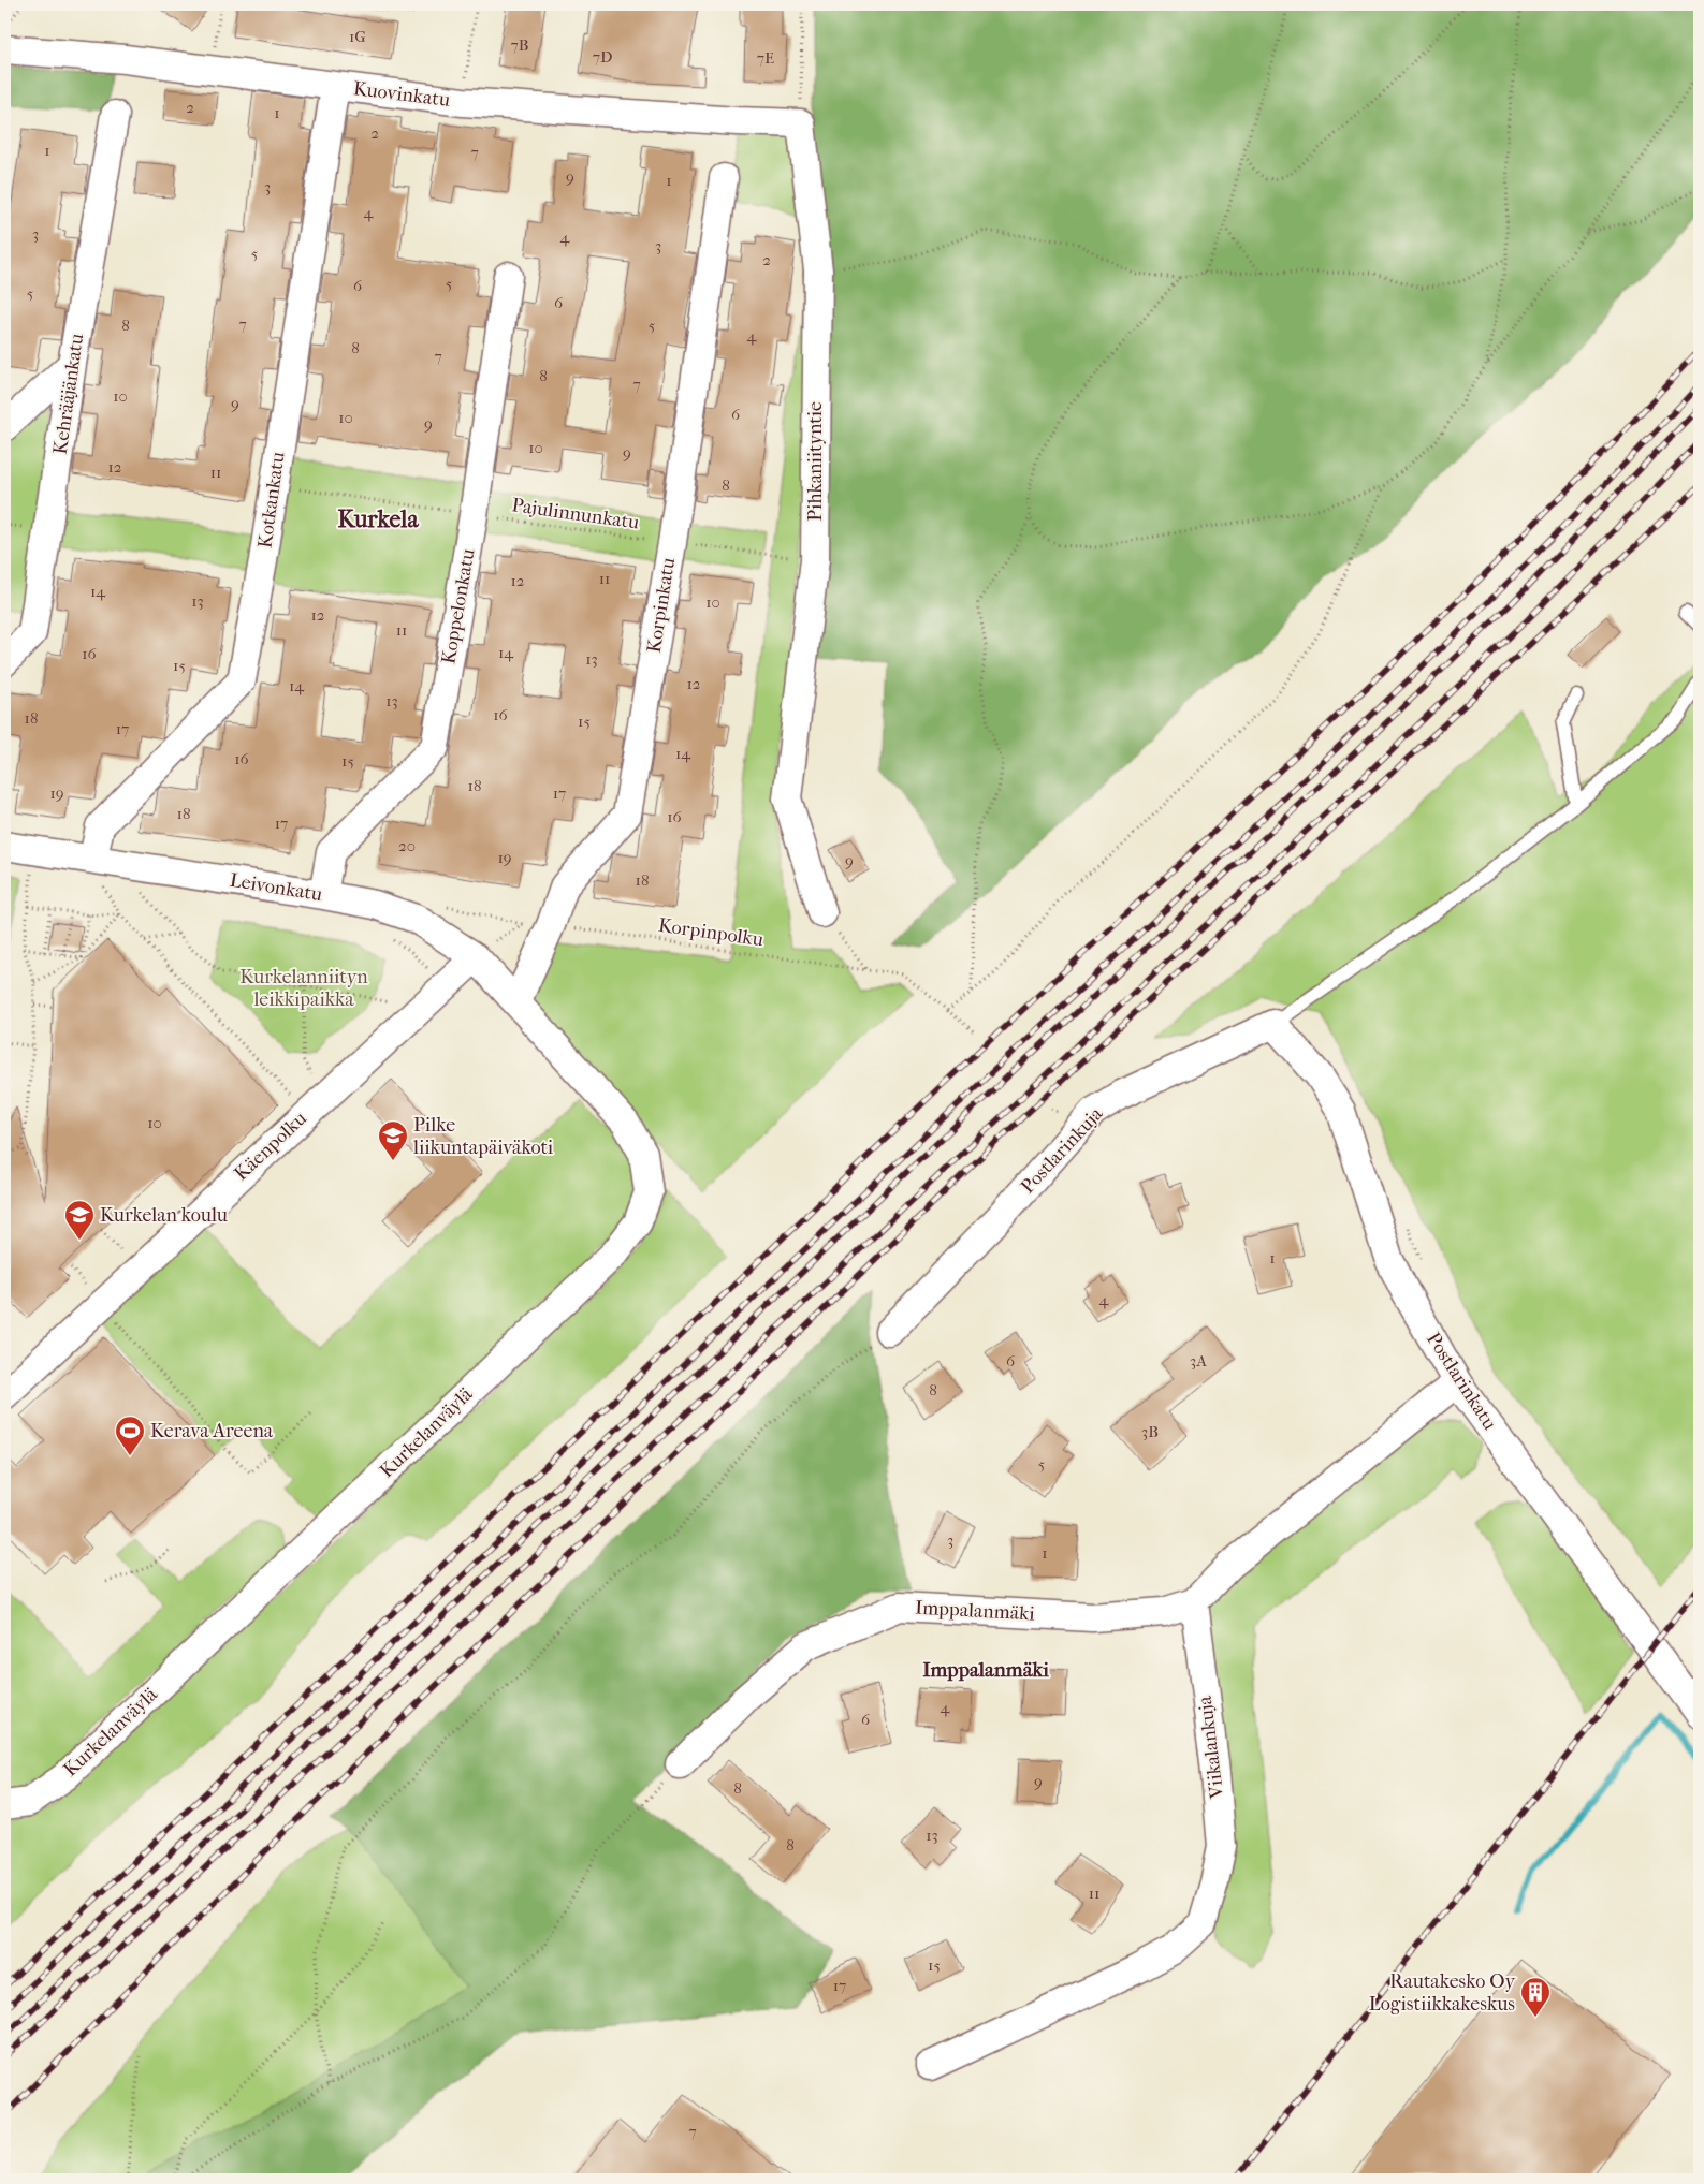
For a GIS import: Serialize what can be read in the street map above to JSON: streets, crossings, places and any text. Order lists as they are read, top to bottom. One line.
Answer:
{"streets":{"street":["Kuovinkatu","Kehrääjänkatu","Pihkaniityntie","Kotkankatu","Korpinkatu","Koppelonkatu","Leivonkatu","Käenpolku","Postlarinkuja","Postlarinkatu","Kurkelanväylä","Imppalanmäki","Viikalankuja"],"path":["Pajulinnunkatu","Korpinpolku"]},"crossings":[["Kuovinkatu","Pihkaniityntie"],["Kuovinkatu","Kotkankatu"],["Pihkaniityntie","Pajulinnunkatu"],["Kotkankatu","Pajulinnunkatu"],["Kotkankatu","Leivonkatu"],["Pajulinnunkatu","Korpinkatu"],["Pajulinnunkatu","Koppelonkatu"],["Korpinkatu","Leivonkatu"],["Korpinkatu","Korpinpolku"],["Korpinkatu","Kurkelanväylä"],["Koppelonkatu","Leivonkatu"],["Leivonkatu","Käenpolku"],["Leivonkatu","Kurkelanväylä"],["Postlarinkuja","Postlarinkatu"],["Imppalanmäki","Viikalankuja"]],"districts":["Kurkela","Imppalanmäki"],"parks":["Kurkelanniityn leikkipaikka"],"places":{"school or university":["Pilke liikuntapäiväkoti","Kurkelan koulu"],"sports":["Kerava Areena"],"building":["Rautakesko Oy Logistiikkakeskus"]},"house_numbers":["1G","7B","7D","7E","2","1","2","1","7","9","1","3","4","3","4","3","5","2","5","6","5","6","7","8","5","4","8","7","8","7","10","9","6","10","9","10","9","12","11","8","11","12","14","13","10","12","11","14","16","13","15","12","14","13","16","18","15","17","14","16","15","18","19","17","18","16","17","20","19","9","18","10","1","4","6","3A","8","3B","5","3","1","4","6","9","8","13","8","11","15","17","7"]}
